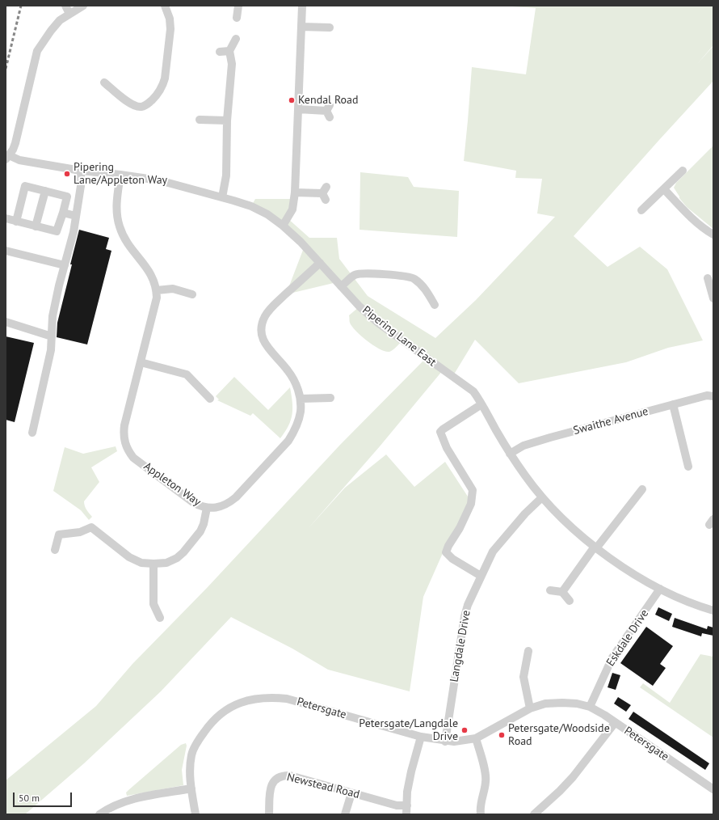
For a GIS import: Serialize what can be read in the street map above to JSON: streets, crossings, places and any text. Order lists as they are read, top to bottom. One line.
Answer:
{"streets":{"street":["Pipering Lane East","Swaithe Avenue","Appleton Way","Eskdale Drive","Langdale Drive","Petersgate","Newstead Road"]},"crossings":[["Pipering Lane East","Swaithe Avenue"],["Pipering Lane East","Appleton Way"],["Pipering Lane East","Eskdale Drive"],["Pipering Lane East","Langdale Drive"],["Eskdale Drive","Petersgate"],["Langdale Drive","Petersgate"]],"places":["Kendal Road","Pipering Lane/Appleton Way","Petersgate/Langdale Drive","Petersgate/Woodside Road"],"scale_bar":"50 m"}
